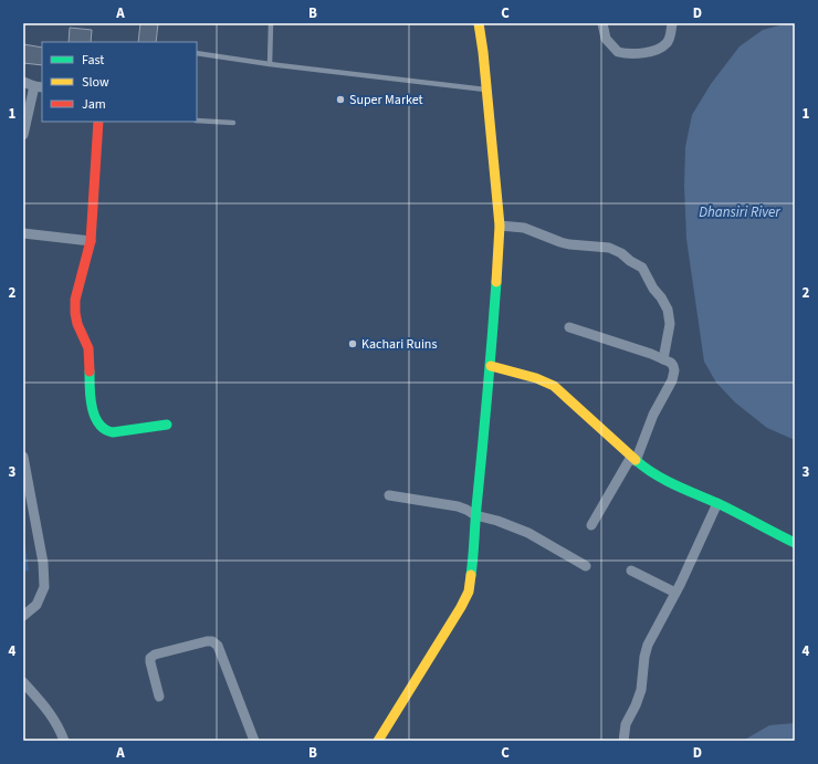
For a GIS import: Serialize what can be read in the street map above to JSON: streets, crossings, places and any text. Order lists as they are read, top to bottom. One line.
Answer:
{"water":["Dhansiri River"],"places":["Super Market","Kachari Ruins"],"legend":["Fast","Slow","Jam"],"grid":{"columns":["A","B","C","D"],"rows":["1","2","3","4"]}}
